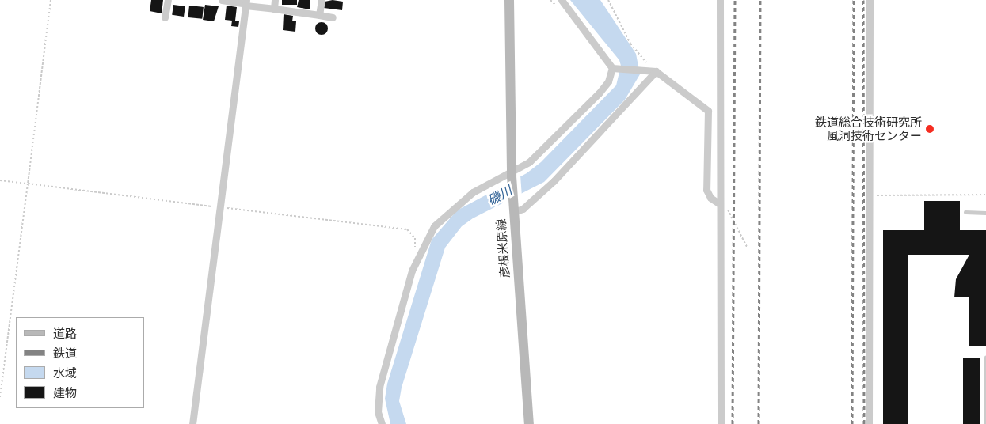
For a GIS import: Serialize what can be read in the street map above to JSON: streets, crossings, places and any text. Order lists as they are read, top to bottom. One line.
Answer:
{"streets":{"main road":["彦根米原線"]},"water":["磯川"],"places":["鉄道総合技術研究所 風洞技術センター"],"legend":["道路","鉄道","水域","建物"]}
